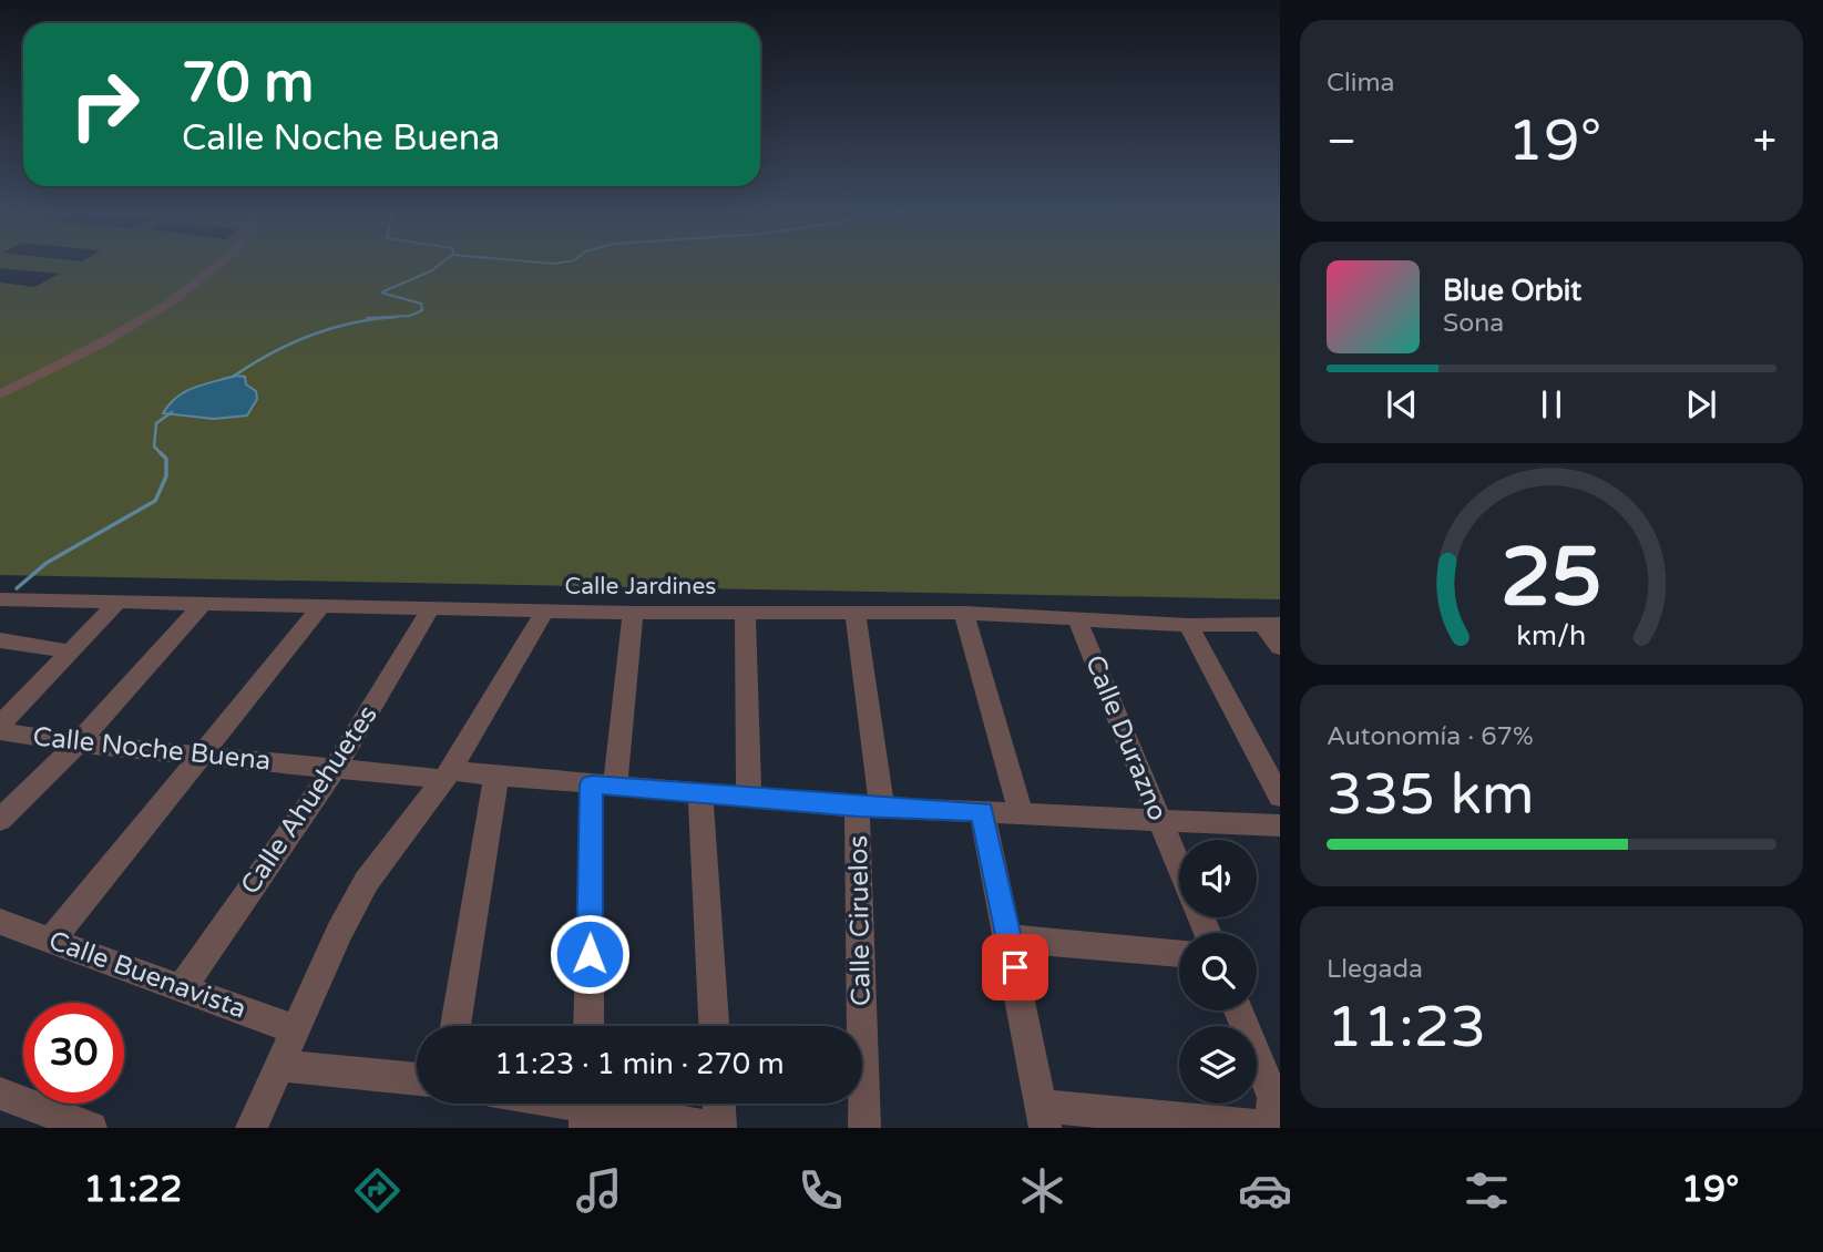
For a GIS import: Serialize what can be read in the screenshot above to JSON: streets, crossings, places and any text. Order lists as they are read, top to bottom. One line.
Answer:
{"streets":{"street":["Calle Jardines","Calle Durazno","Calle Noche Buena","Calle Ahuehuetes","Calle Ciruelos","Calle Buenavista"]},"crossings":[["Calle Jardines","Calle Durazno"],["Calle Jardines","Calle Ahuehuetes"],["Calle Jardines","Calle Ciruelos"],["Calle Durazno","Calle Noche Buena"],["Calle Noche Buena","Calle Ahuehuetes"],["Calle Noche Buena","Calle Ciruelos"],["Calle Ahuehuetes","Calle Buenavista"]],"page":{"tile":["Clima",["Autonomía · 67%","335 km"],["Llegada","11:23"]],"turn":["70 m","Calle Noche Buena"],"heat":["−","19°","+"],"song":["Blue Orbit","Sona"],"limit":"30","trip":"11:23 · 1 min · 270 m","tabs":["11:22","19°"],"gauge":["25","km/h"]}}
